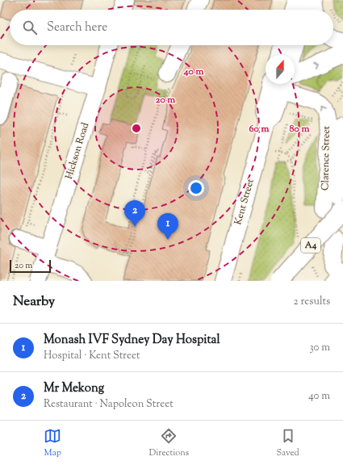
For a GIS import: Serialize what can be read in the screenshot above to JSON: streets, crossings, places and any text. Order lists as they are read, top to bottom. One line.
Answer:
{"streets":{"highway":["A4"],"street":["Hickson Road","Clarence Street","Kent Street"]},"one_way":["Clarence Street"],"scale_bar":"20 m","north":"top","page":{"search":"Search here","pins":["2","1"],"scale":"20 m","heading":["Nearby","2 results"],"list":[{"mark":"1","name":"Monash IVF Sydney Day Hospital","note":"Hospital · Kent Street","value":"30 m"},{"mark":"2","name":"Mr Mekong","note":"Restaurant · Napoleon Street","value":"40 m"}],"nav":["Map","Directions","Saved"]},"rings":["40 m","20 m","60 m","80 m"]}
